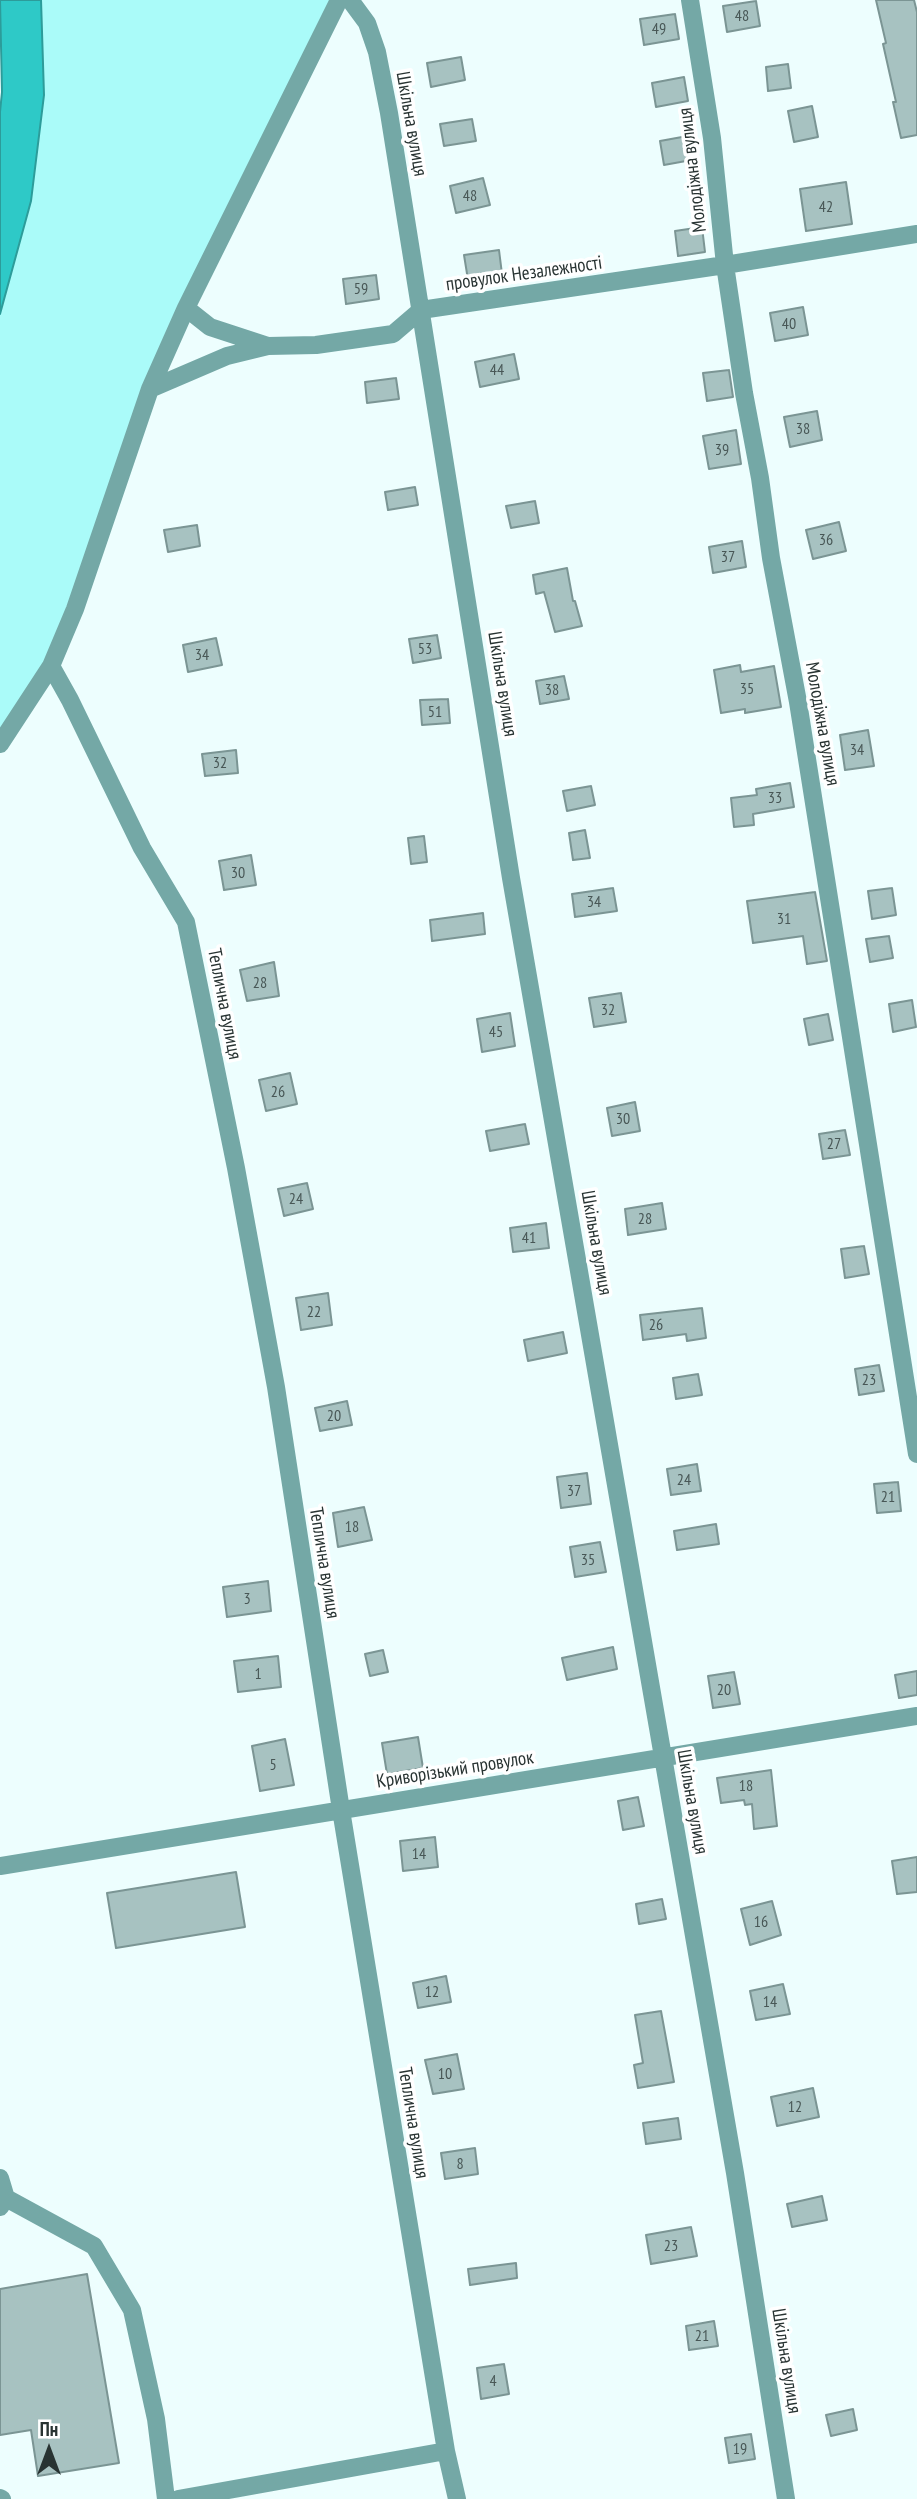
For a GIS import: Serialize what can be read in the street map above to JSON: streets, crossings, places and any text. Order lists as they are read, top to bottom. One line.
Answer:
{"streets":{"street":["Шкільна вулиця","Молодіжна вулиця","провулок Незалежності","Теплична вулиця","Криворізький провулок"]},"crossings":[["Шкільна вулиця","провулок Незалежності"],["Шкільна вулиця","Криворізький провулок"],["Молодіжна вулиця","провулок Незалежності"],["Теплична вулиця","Криворізький провулок"]],"house_numbers":["48","49","48","42","59","40","44","38","39","36","37","53","34","35","38","51","34","32","33","30","34","31","28","32","45","26","30","27","24","28","41","22","26","23","20","24","37","21","18","35","3","1","20","5","18","14","16","12","14","10","12","8","23","21","4","19"],"north":"top"}
